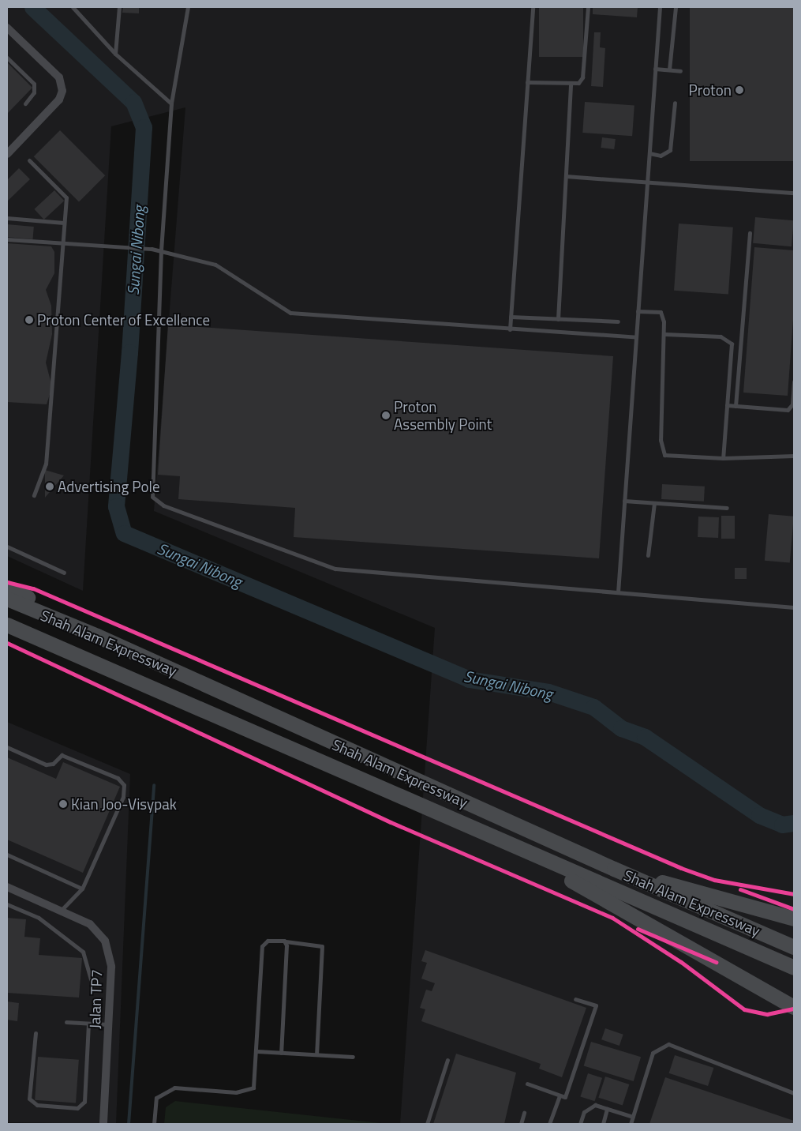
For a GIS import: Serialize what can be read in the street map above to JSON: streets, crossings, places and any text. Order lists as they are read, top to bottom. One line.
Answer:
{"streets":{"highway":["Shah Alam Expressway"],"street":["Jalan TP7"]},"water":["Sungai Nibong"],"places":["Proton","Proton Center of Excellence","Proton Assembly Point","Advertising Pole","Kian Joo-Visypak"]}
